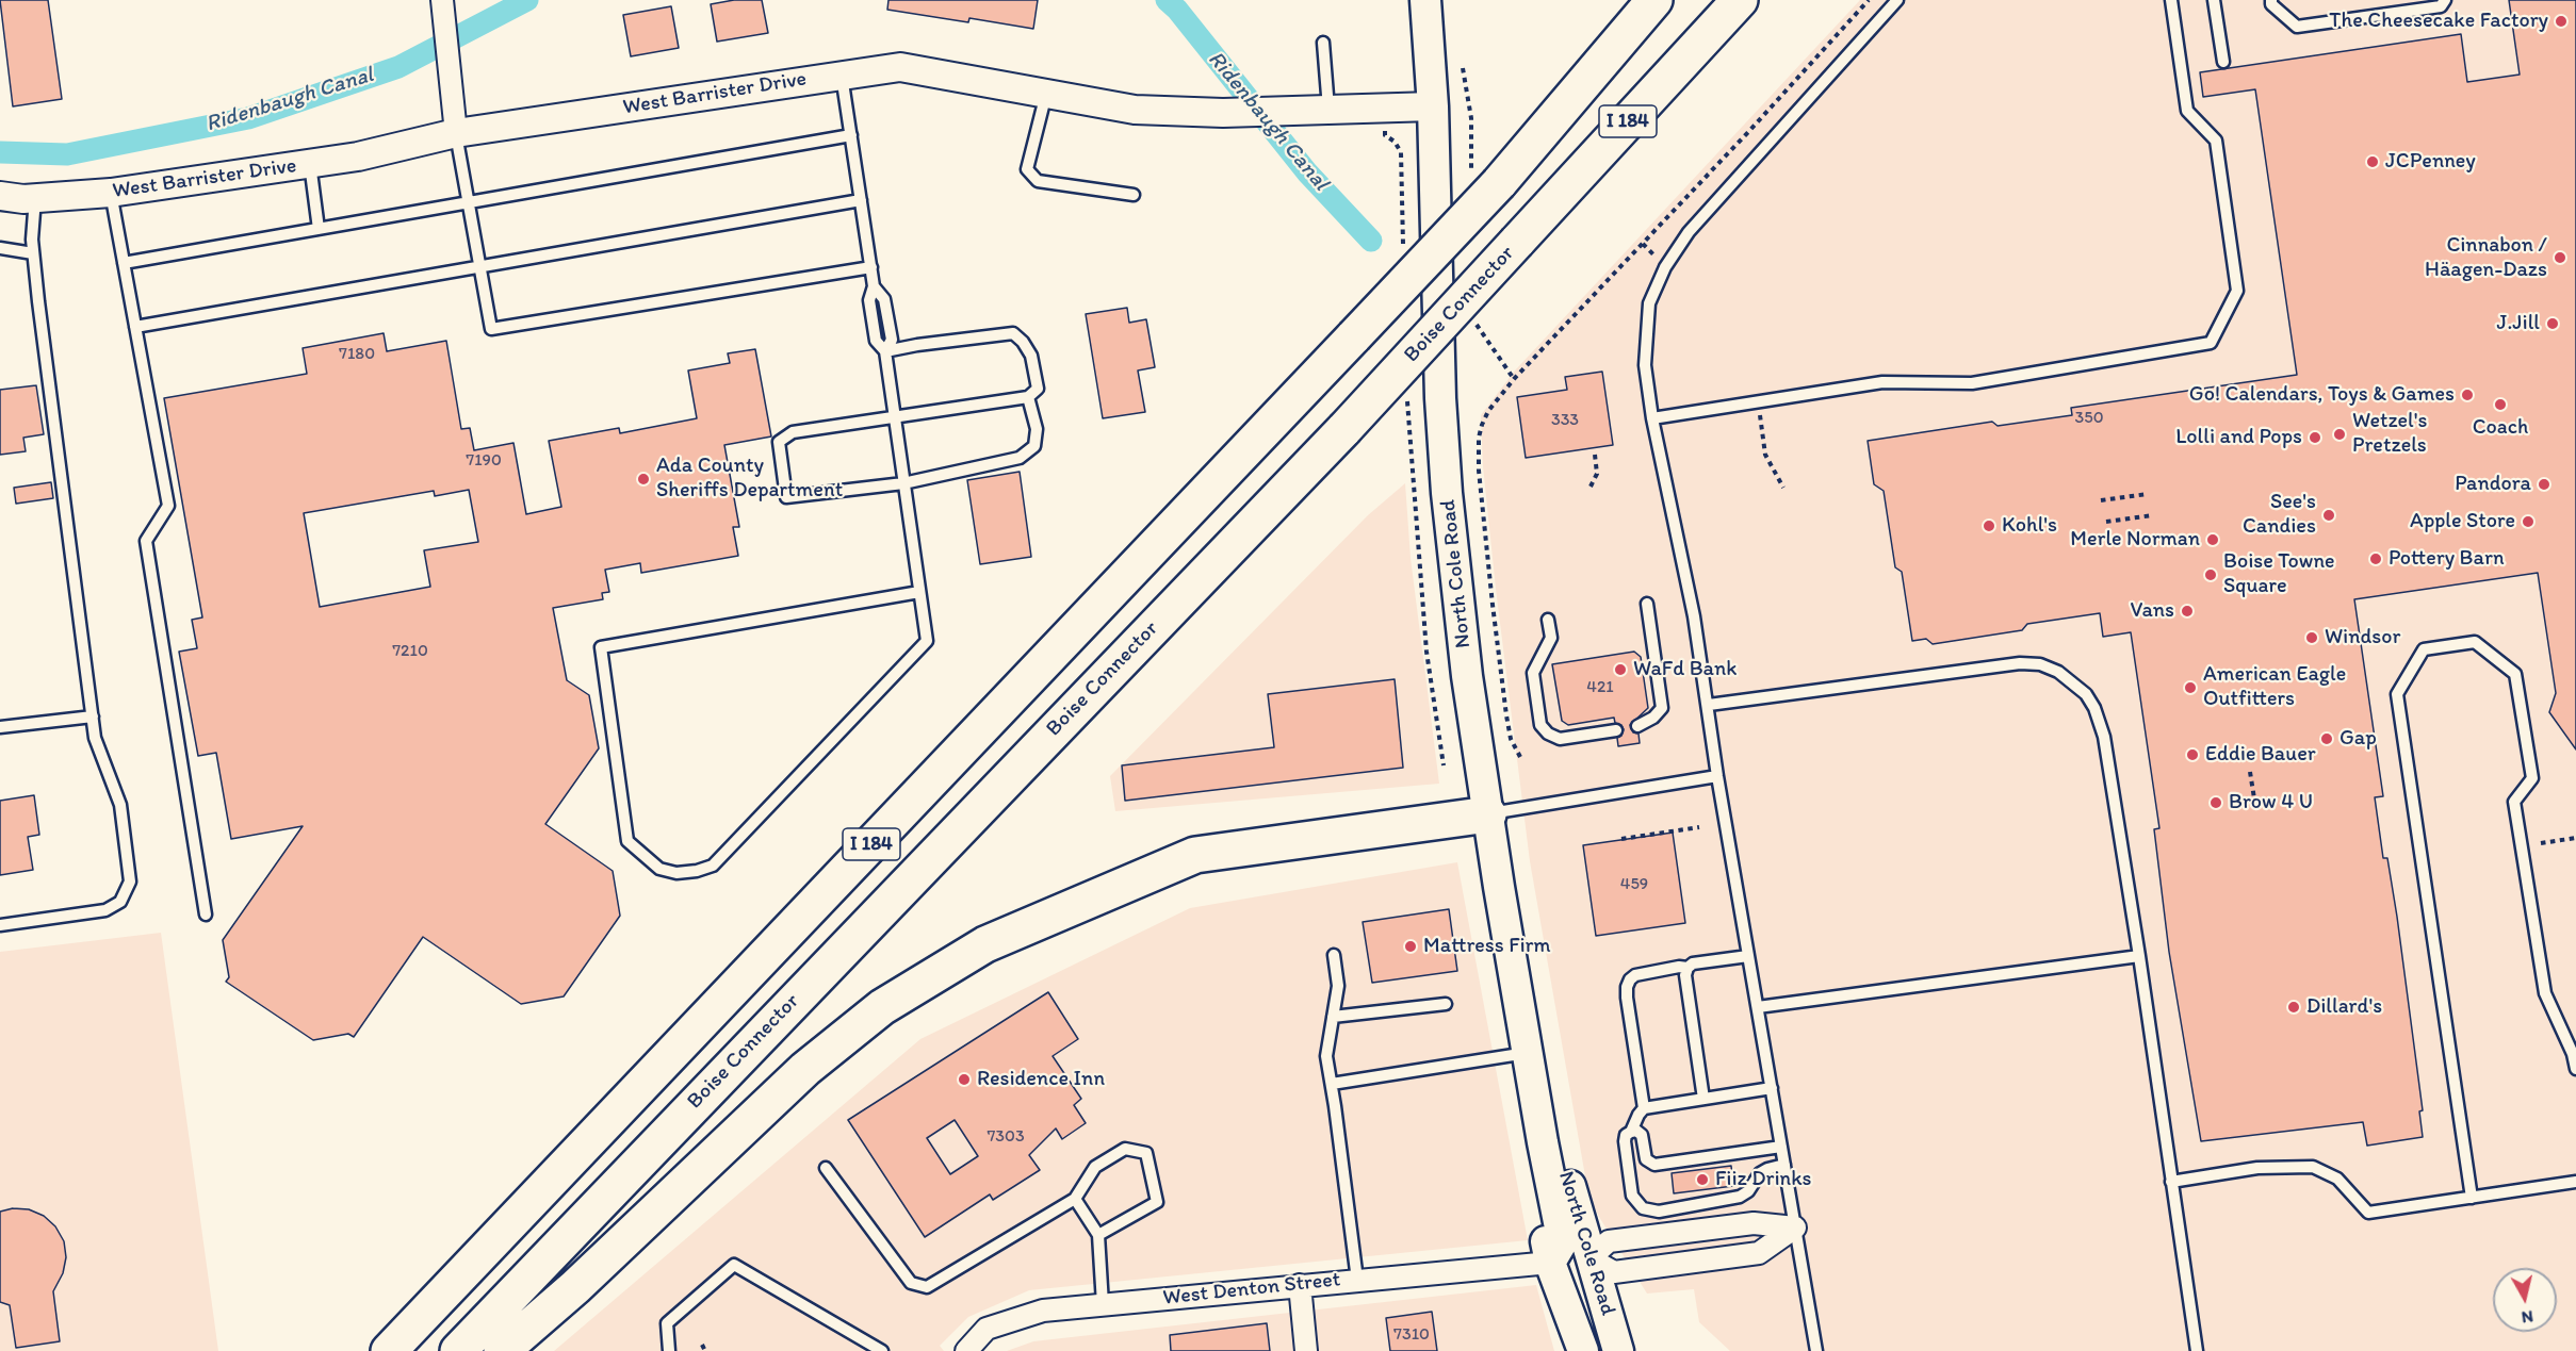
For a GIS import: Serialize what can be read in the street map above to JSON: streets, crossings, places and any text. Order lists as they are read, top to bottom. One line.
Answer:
{"streets":{"highway":["I 184","Boise Connector"],"main road":["North Cole Road"],"street":["West Barrister Drive","West Denton Street"]},"crossings":[["West Barrister Drive","North Cole Road"],["North Cole Road","West Denton Street"]],"water":["Ridenbaugh Canal"],"places":["The Cheesecake Factory","JCPenney","Cinnabon / Häagen-Dazs","J.Jill","Go! Calendars, Toys & Games","Coach","Wetzel's Pretzels","Lolli and Pops","Ada County Sheriffs Department","Pandora","See's Candies","Apple Store","Kohl's","Merle Norman","Pottery Barn","Boise Towne Square","Vans","Windsor","WaFd Bank","American Eagle Outfitters","Gap","Eddie Bauer","Brow 4 U","Mattress Firm","Dillard's","Residence Inn","Fiiz Drinks"],"house_numbers":["7180","350","333","7190","7210","421","459","7303","7310"],"north":"bottom"}
